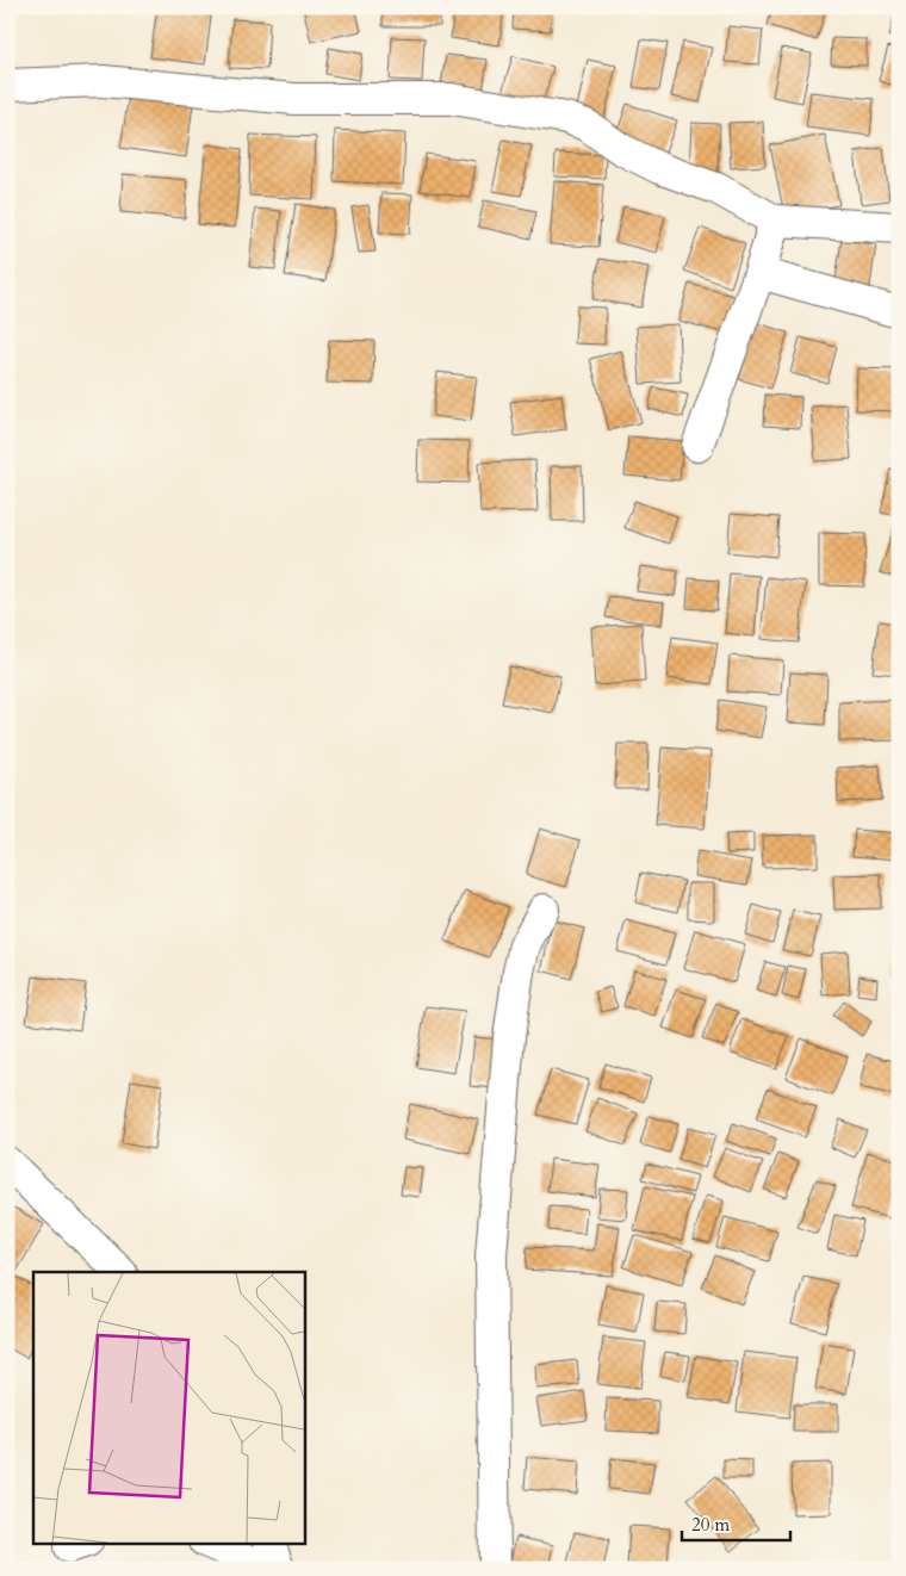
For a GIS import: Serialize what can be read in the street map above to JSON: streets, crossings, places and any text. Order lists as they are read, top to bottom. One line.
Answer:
{"scale_bar":"20 m"}
